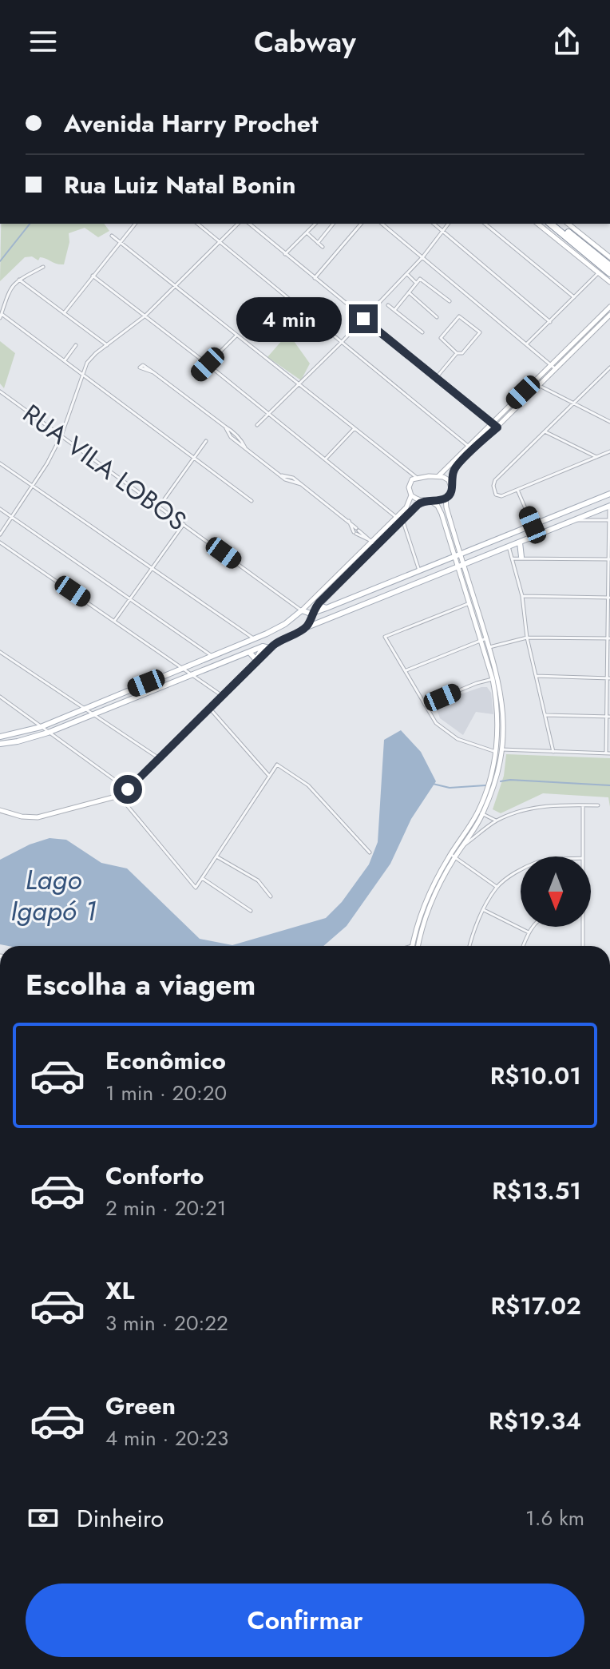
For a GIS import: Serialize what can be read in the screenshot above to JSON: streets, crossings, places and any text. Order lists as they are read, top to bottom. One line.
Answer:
{"streets":{"street":["RUA VILA LOBOS"]},"water":["Lago Igapó 1"],"north":"bottom","page":{"header":"Cabway","banner":["Avenida Harry Prochet","Rua Luiz Natal Bonin"],"bubble":"4 min","heading":"Escolha a viagem","list":[{"name":"Econômico","note":"1 min · 20:20","value":"R$10.01"},{"name":"Conforto","note":"2 min · 20:21","value":"R$13.51"},{"name":"XL","note":"3 min · 20:22","value":"R$17.02"},{"name":"Green","note":"4 min · 20:23","value":"R$19.34"}],"pay":["Dinheiro","1.6 km"],"buttons":"Confirmar"}}
